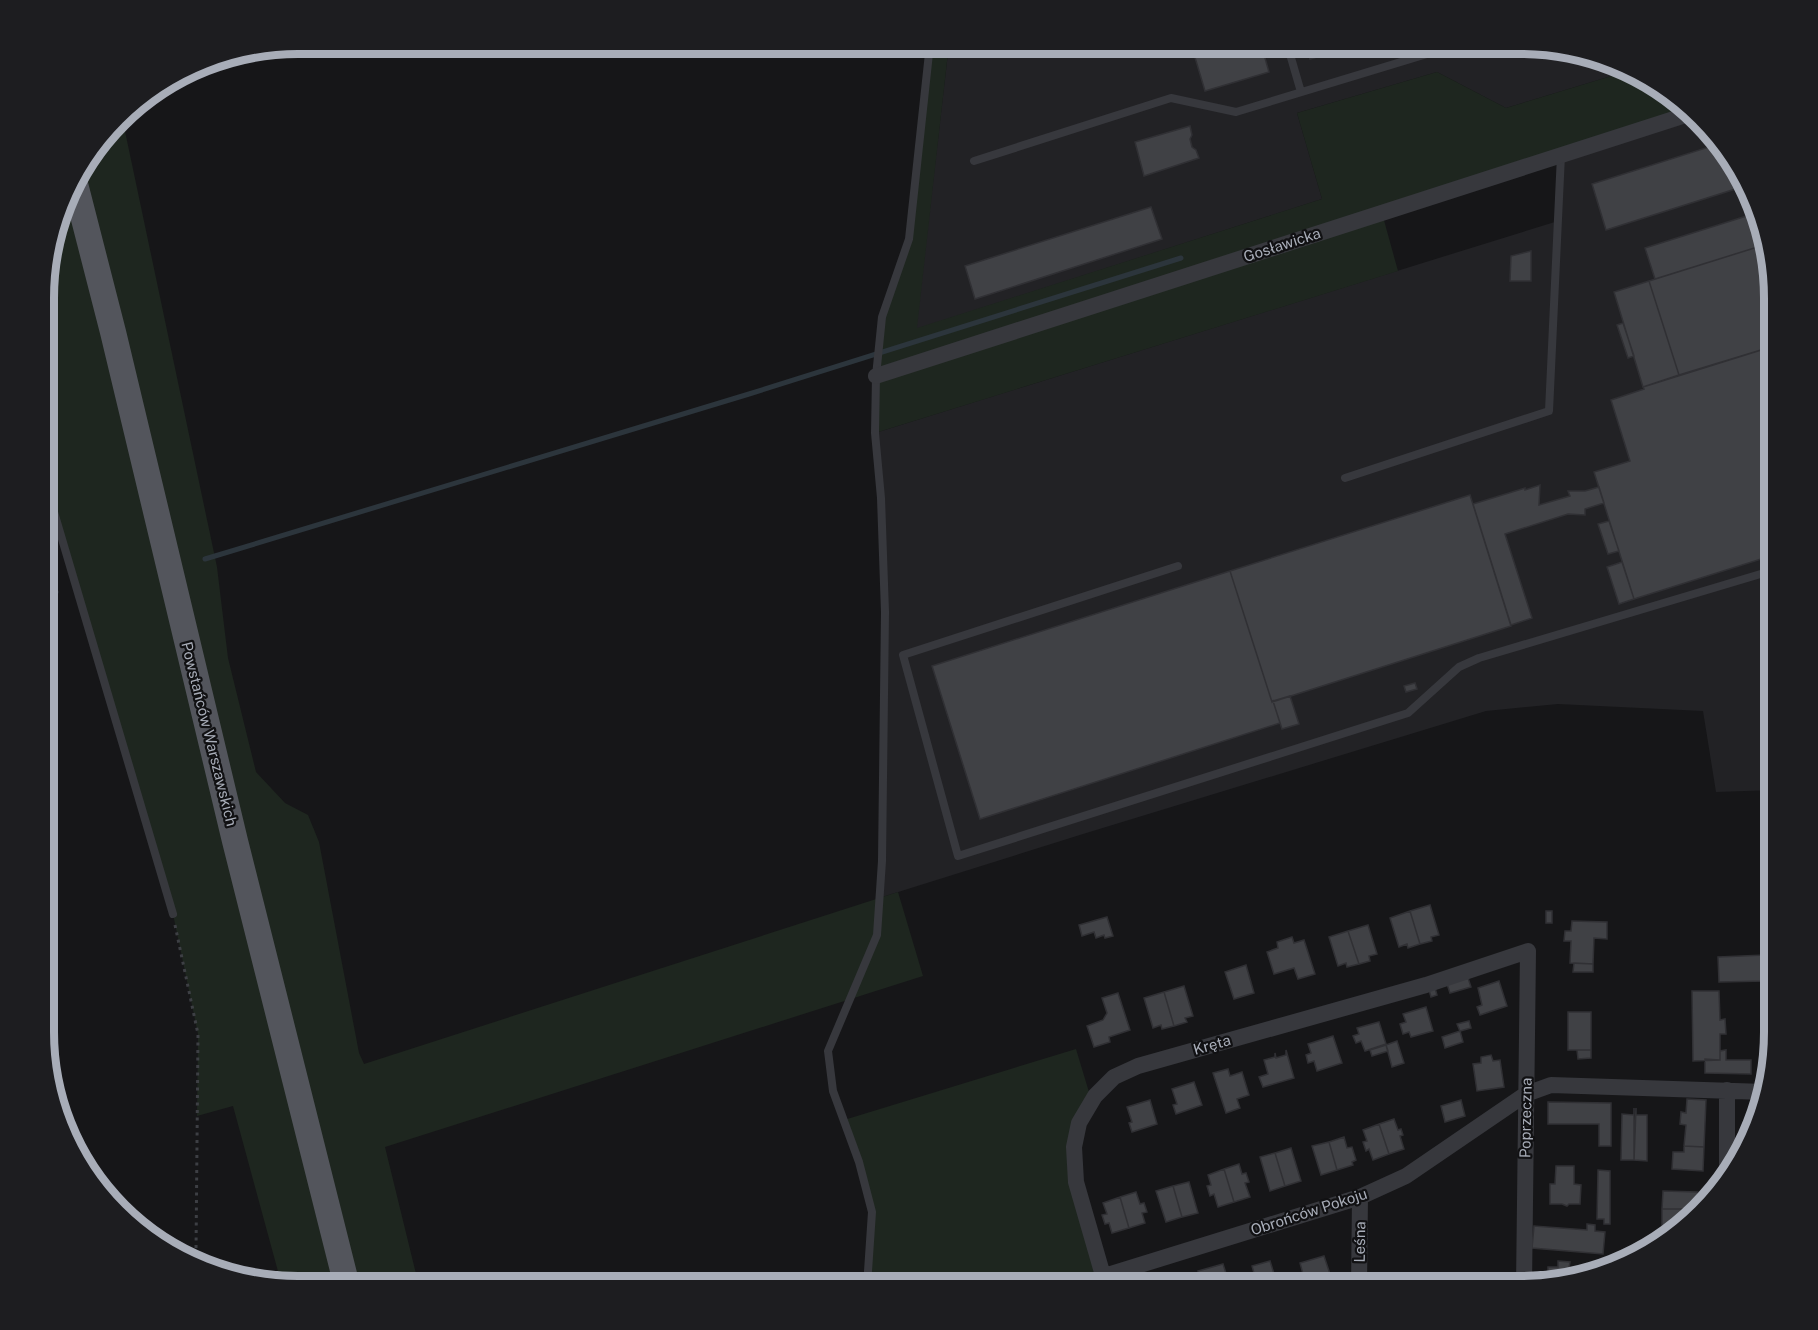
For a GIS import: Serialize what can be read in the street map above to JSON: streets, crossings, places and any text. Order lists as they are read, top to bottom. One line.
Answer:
{"streets":{"main road":["Powstańców Warszawskich"],"street":["Gosławicka","Kręta","Poprzeczna","Obrońców Pokoju","Leśna"]},"crossings":[["Kręta","Poprzeczna"],["Poprzeczna","Obrońców Pokoju"],["Obrońców Pokoju","Leśna"]]}
